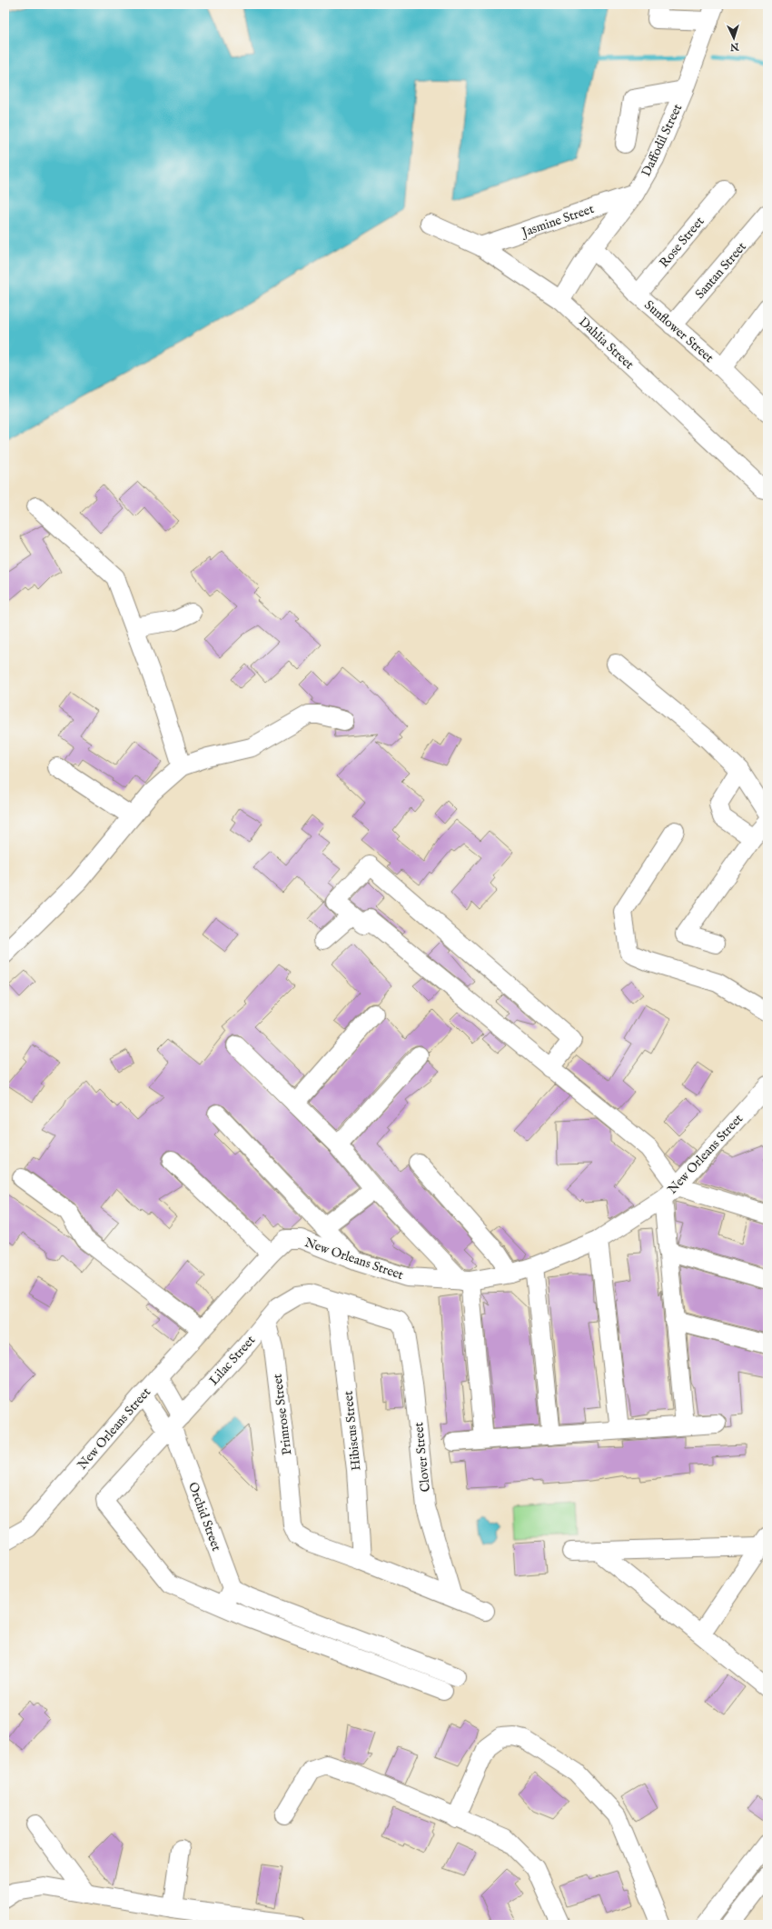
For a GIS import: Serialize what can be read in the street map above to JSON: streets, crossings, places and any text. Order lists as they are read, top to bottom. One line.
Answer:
{"streets":{"street":["Daffodil Street","Jasmine Street","Rose Street","Santan Street","Sunflower Street","Dahlia Street","New Orleans Street","Lilac Street","Primrose Street","Hibiscus Street","Clover Street","Orchid Street"]},"crossings":[["Daffodil Street","Jasmine Street"],["Daffodil Street","Sunflower Street"],["Daffodil Street","Dahlia Street"],["Jasmine Street","Dahlia Street"],["Rose Street","Sunflower Street"],["Santan Street","Sunflower Street"],["Lilac Street","Primrose Street"],["Lilac Street","Hibiscus Street"],["Lilac Street","Clover Street"],["Lilac Street","Orchid Street"],["Primrose Street","Hibiscus Street"],["Primrose Street","Clover Street"]],"north":"bottom"}
